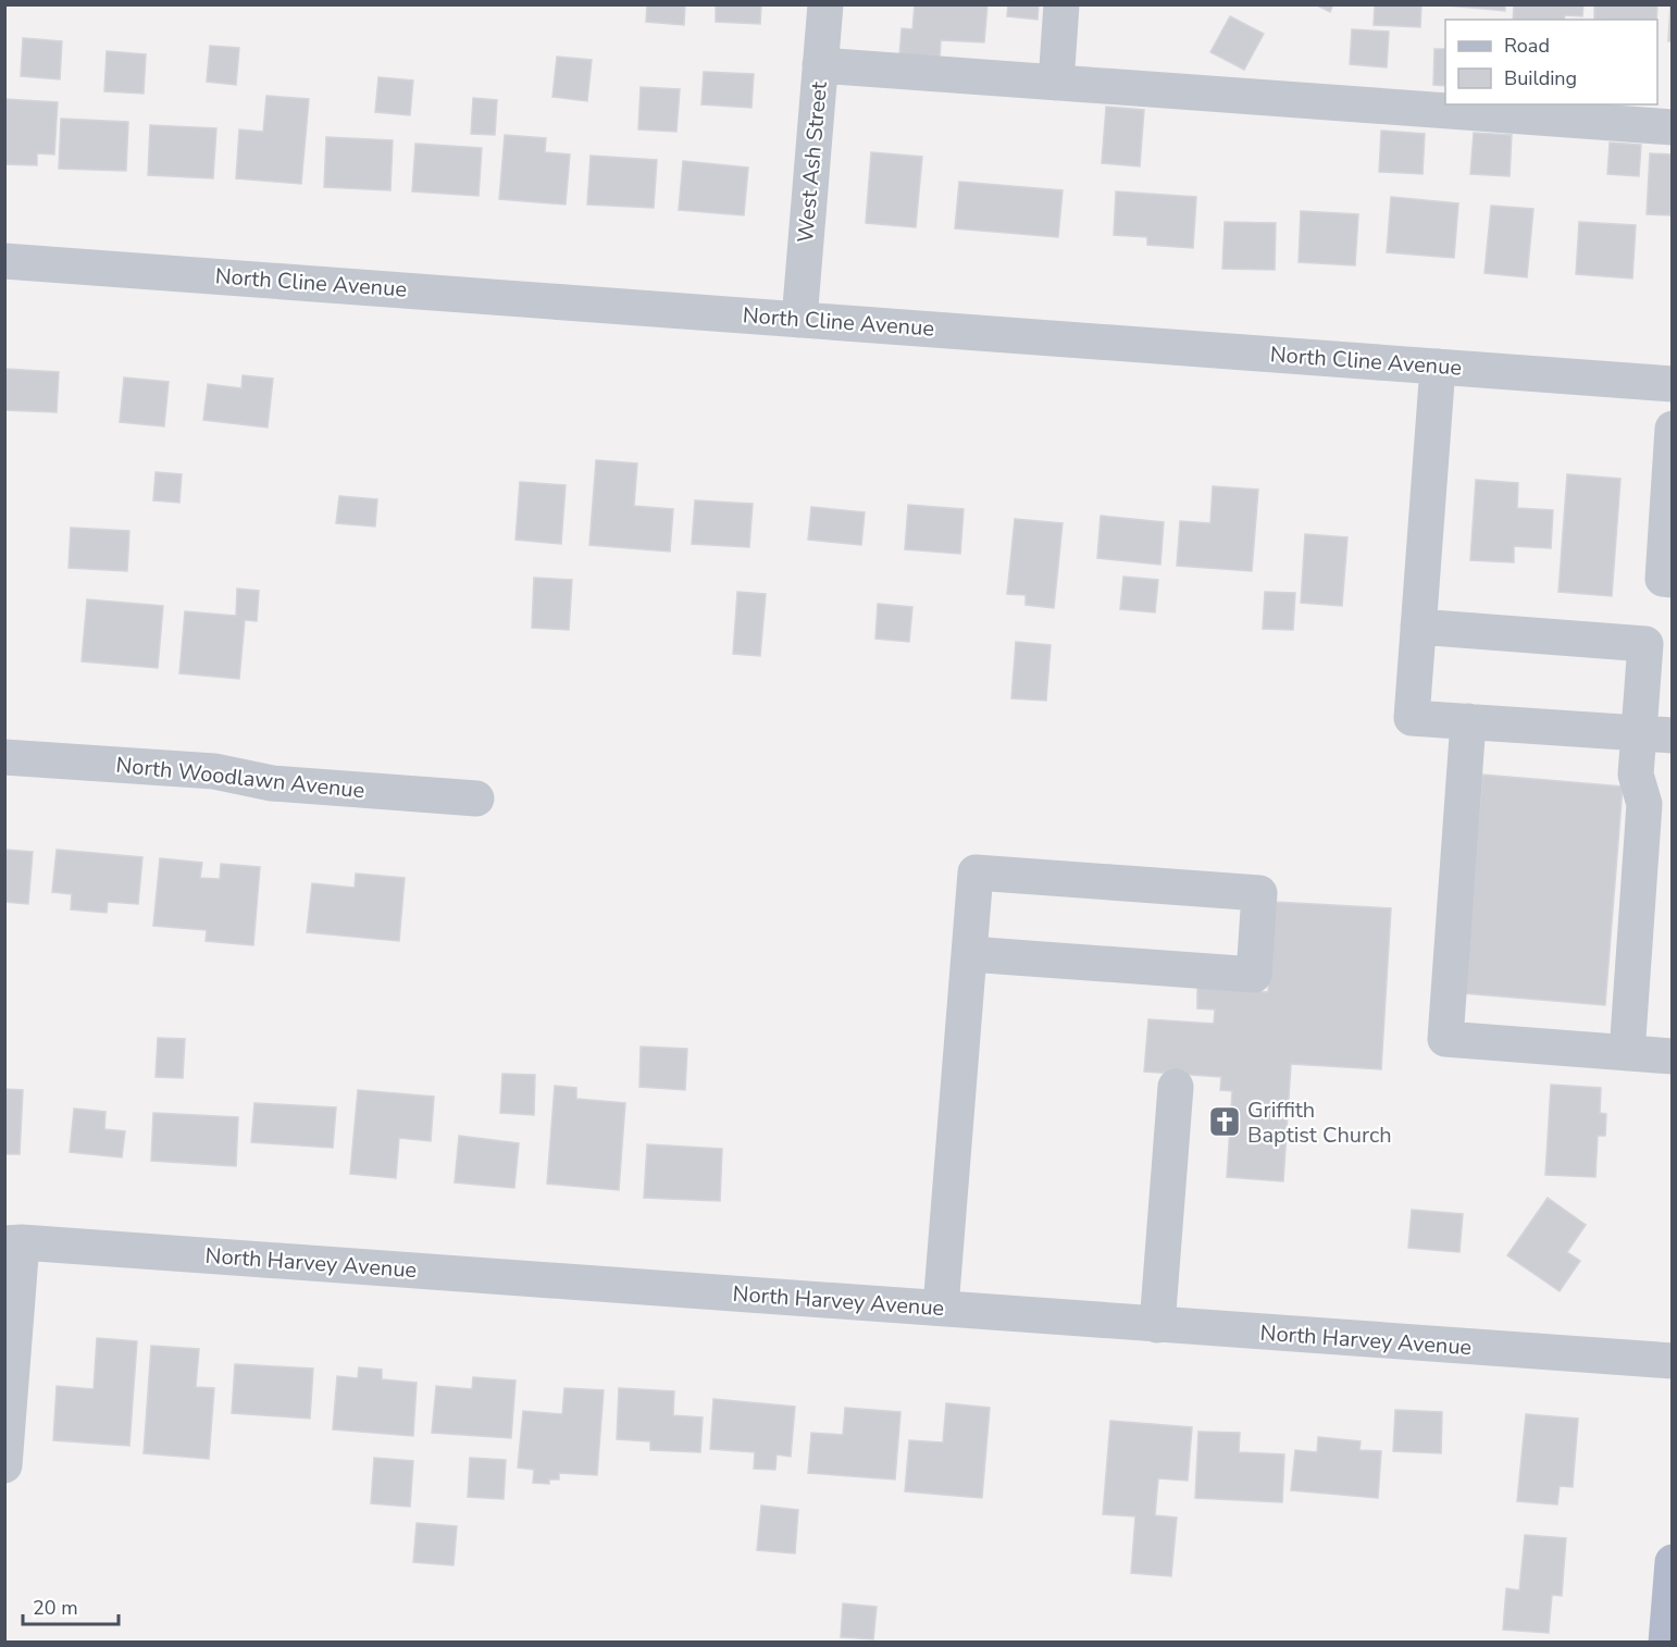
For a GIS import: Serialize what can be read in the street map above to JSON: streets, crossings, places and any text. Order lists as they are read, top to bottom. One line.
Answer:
{"streets":{"street":["West Ash Street","North Cline Avenue","North Woodlawn Avenue","North Harvey Avenue"]},"crossings":[["West Ash Street","North Cline Avenue"]],"places":{"church":["Griffith Baptist Church"]},"legend":["Road","Building"],"scale_bar":"20 m"}
